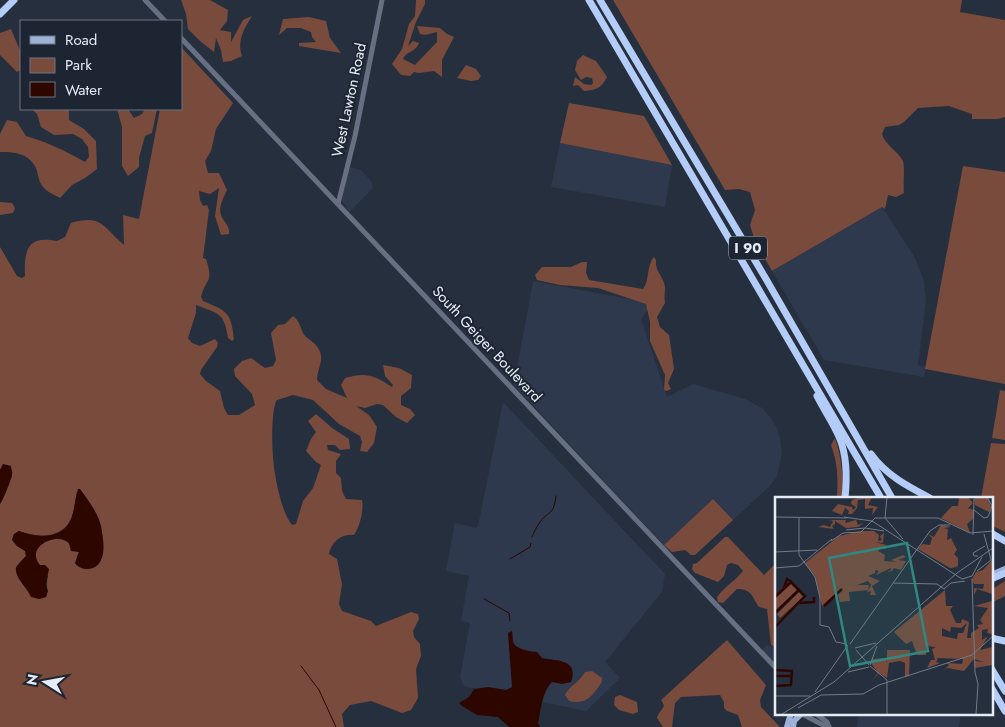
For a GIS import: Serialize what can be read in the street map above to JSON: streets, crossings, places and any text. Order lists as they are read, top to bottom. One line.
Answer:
{"streets":{"highway":["I 90"],"street":["West Lawton Road","South Geiger Boulevard"]},"crossings":[["West Lawton Road","South Geiger Boulevard"]],"legend":["Road","Park","Water"],"north":"left"}
